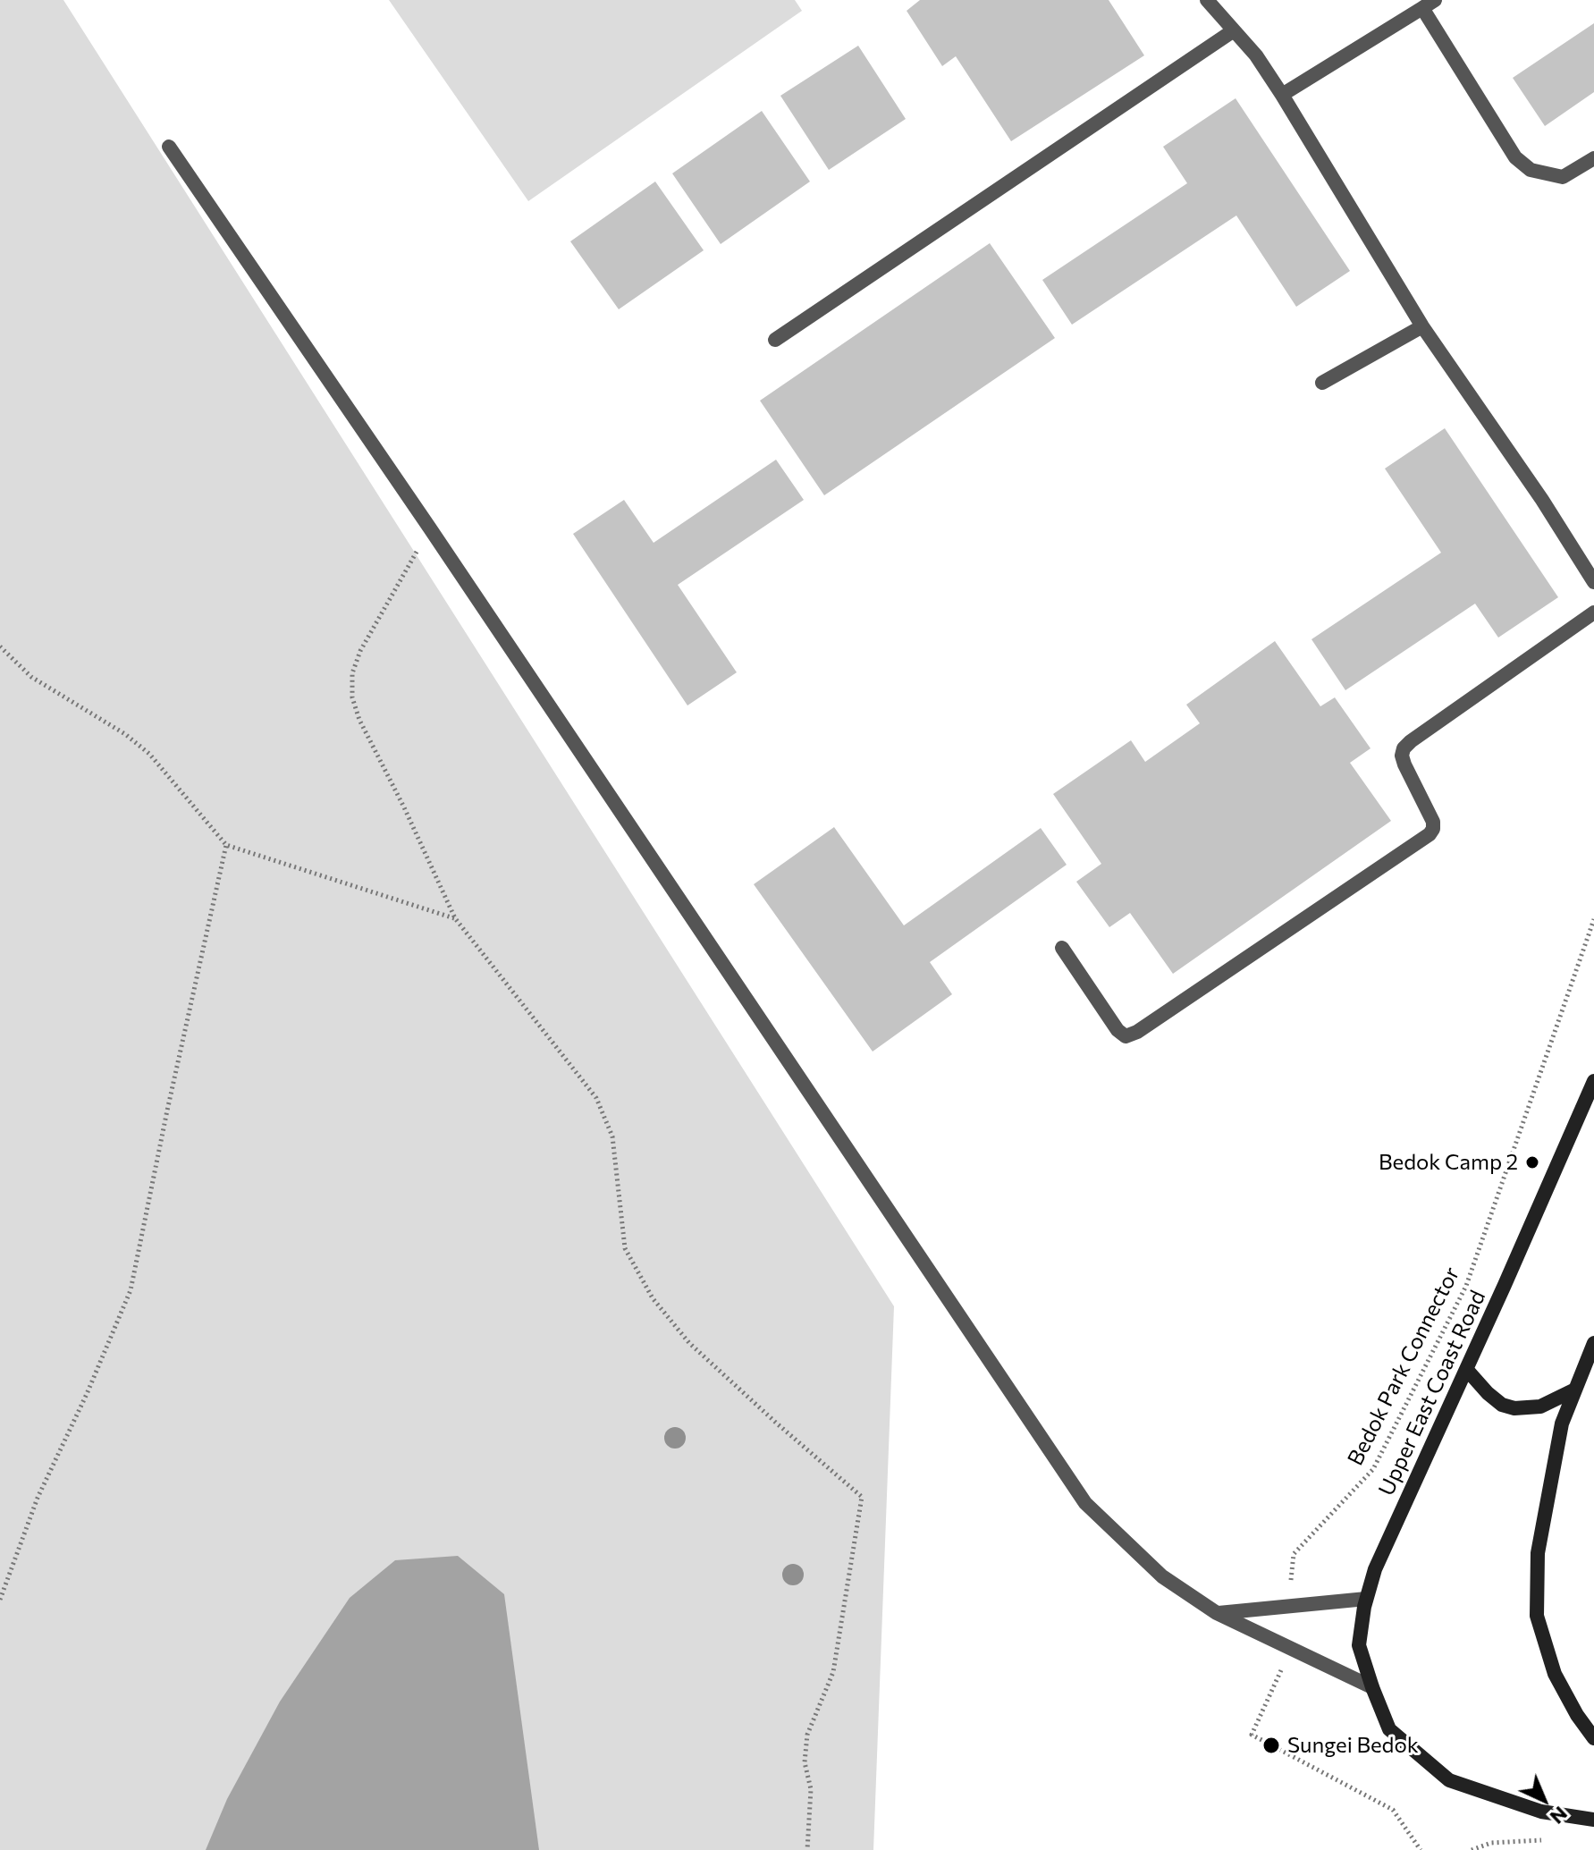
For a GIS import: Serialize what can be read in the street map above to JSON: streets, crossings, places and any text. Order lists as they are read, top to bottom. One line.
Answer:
{"streets":{"main road":["Upper East Coast Road"],"path":["Bedok Park Connector"]},"places":["Bedok Camp 2","Sungei Bedok"],"north":"bottom right"}
